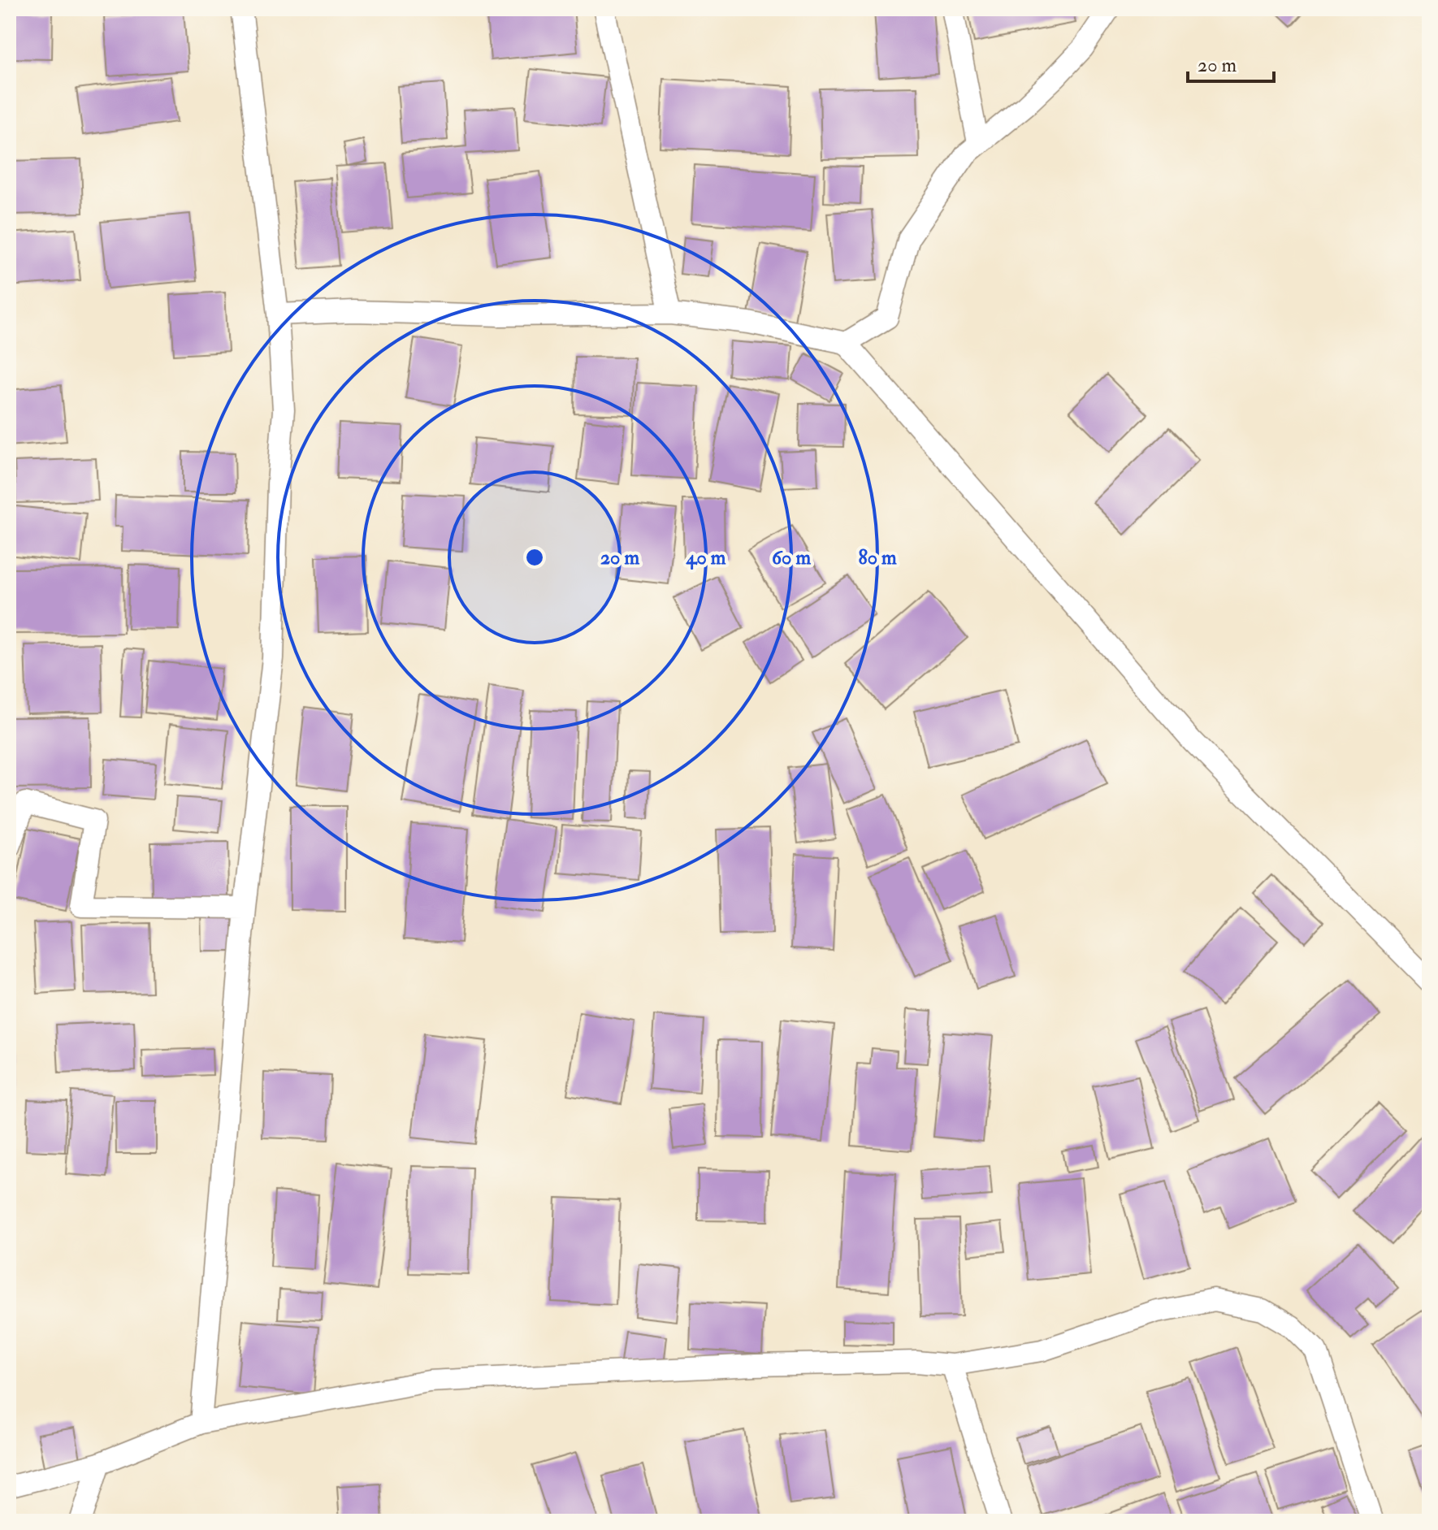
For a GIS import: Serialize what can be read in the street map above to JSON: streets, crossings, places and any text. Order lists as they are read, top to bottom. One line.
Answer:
{"scale_bar":"20 m","rings":["20 m","40 m","60 m","80 m"]}
